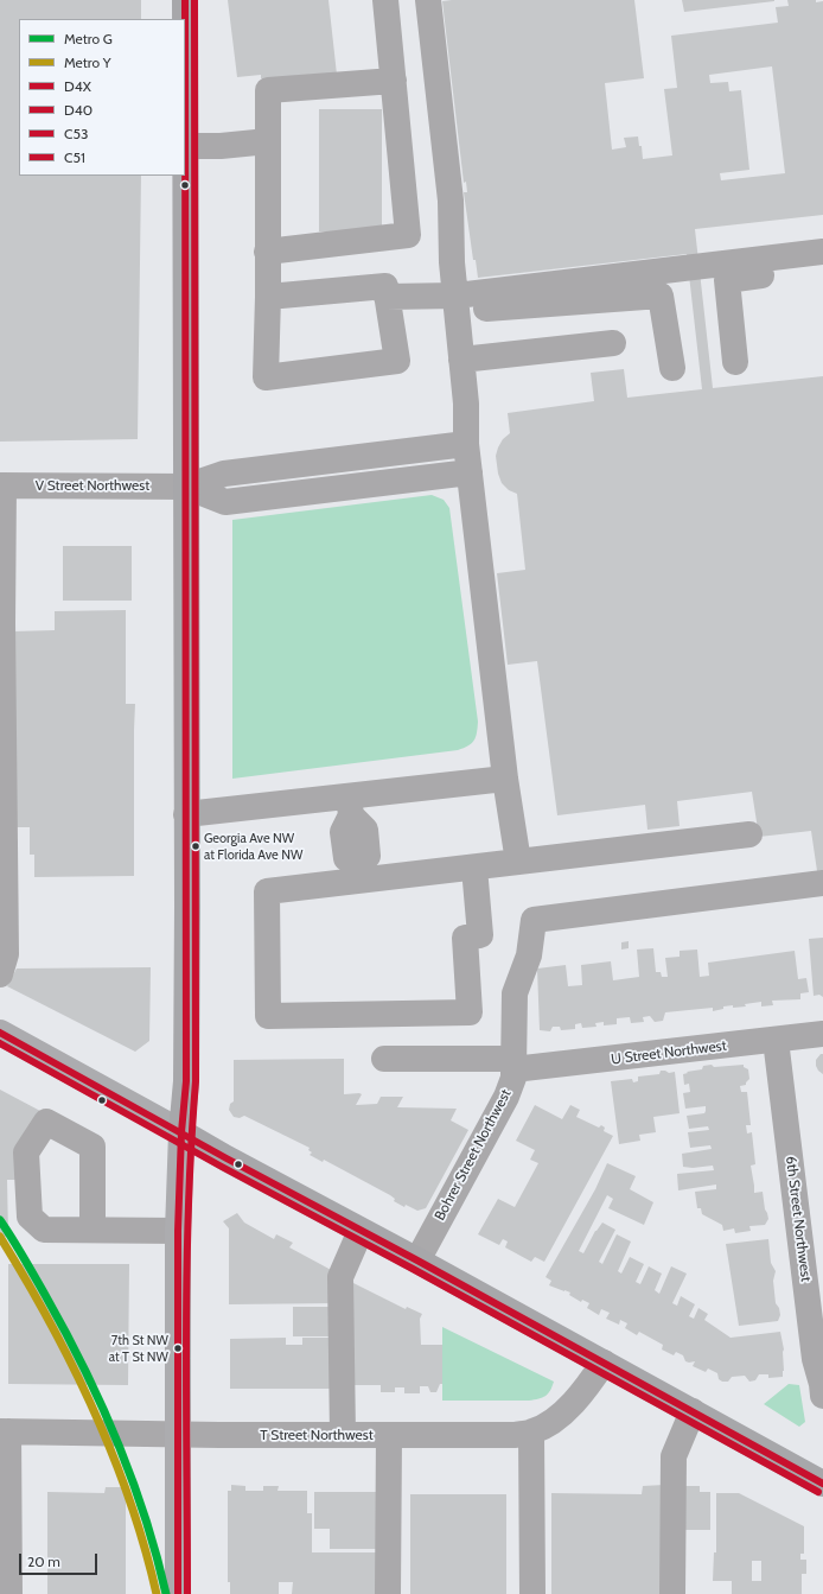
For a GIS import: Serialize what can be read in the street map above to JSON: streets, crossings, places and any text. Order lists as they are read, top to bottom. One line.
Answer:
{"streets":{"street":["V Street Northwest","U Street Northwest","Bohrer Street Northwest","6th Street Northwest","T Street Northwest"]},"crossings":[["U Street Northwest","Bohrer Street Northwest"],["U Street Northwest","6th Street Northwest"]],"places":["Georgia Ave NW at Florida Ave NW","7th St NW at T St NW"],"lines":["transit line D4X","transit line D40","transit line C53","transit line C51","metro line G","metro line Y"],"legend":["Metro G","Metro Y","D4X","D40","C53","C51"],"scale_bar":"20 m"}
